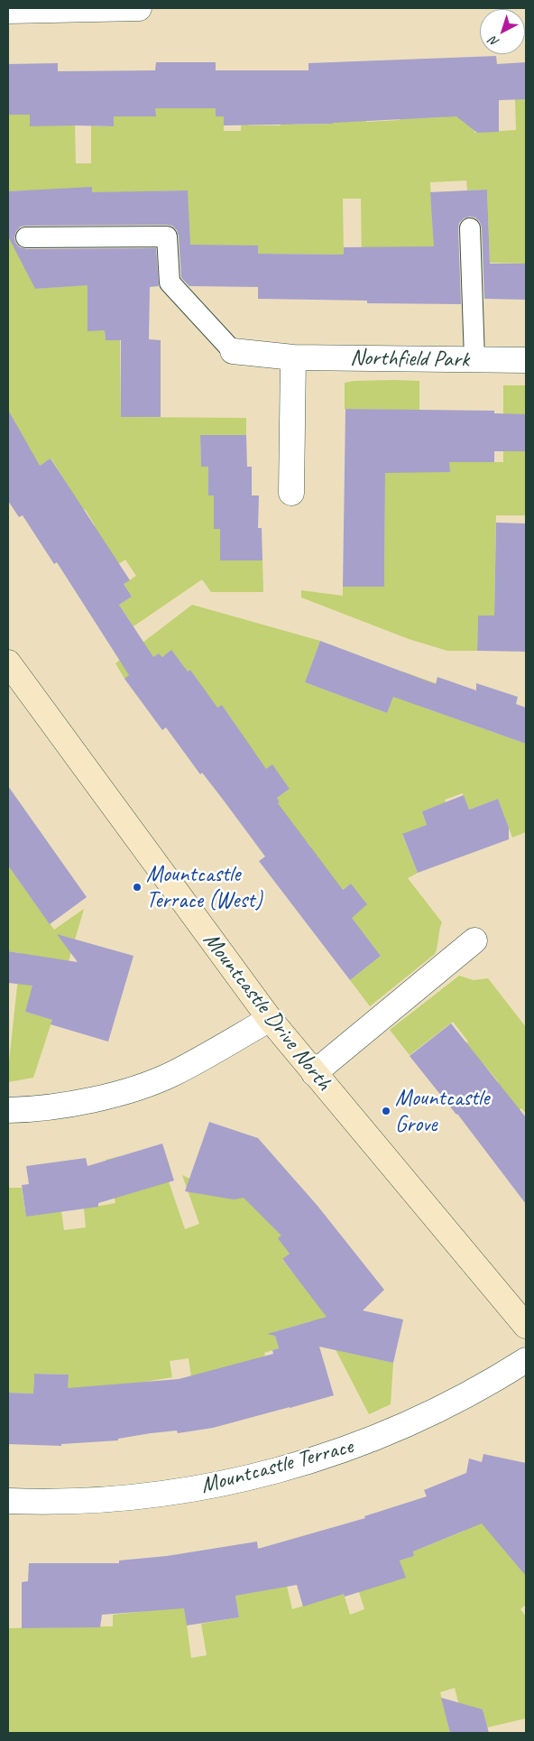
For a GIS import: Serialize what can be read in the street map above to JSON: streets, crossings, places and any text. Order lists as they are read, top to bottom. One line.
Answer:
{"streets":{"street":["Northfield Park","Mountcastle Drive North","Mountcastle Terrace"]},"places":["Mountcastle Terrace (West)","Mountcastle Grove"],"north":"bottom left"}
